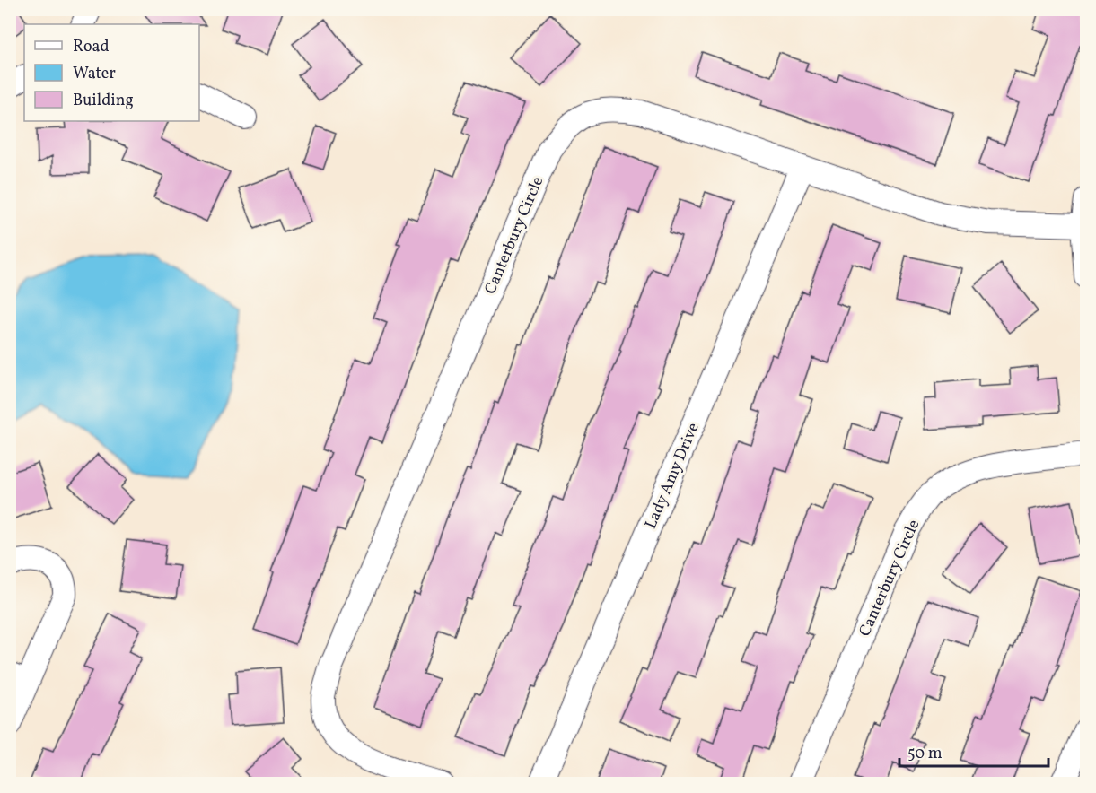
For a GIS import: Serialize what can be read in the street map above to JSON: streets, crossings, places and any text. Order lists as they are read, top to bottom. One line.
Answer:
{"streets":{"street":["Canterbury Circle","Lady Amy Drive"]},"crossings":[["Canterbury Circle","Lady Amy Drive"]],"legend":["Road","Water","Building"],"scale_bar":"50 m"}
